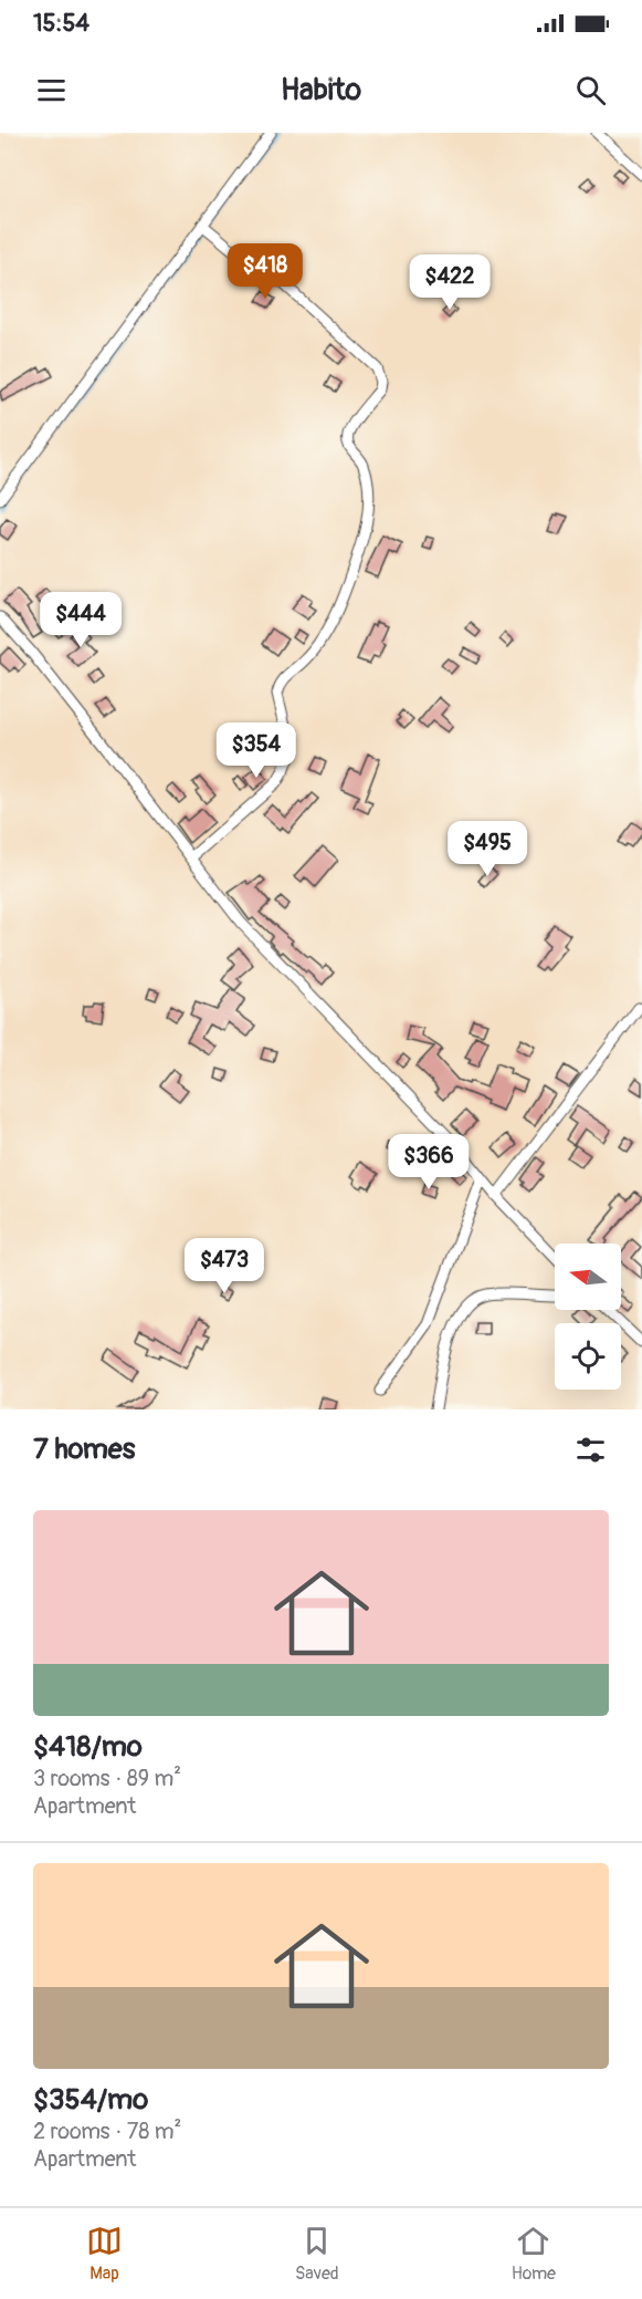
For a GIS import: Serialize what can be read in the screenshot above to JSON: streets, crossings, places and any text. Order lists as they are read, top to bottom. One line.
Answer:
{"north":"left","page":{"status":"15:54","header":"Habito","price":["$418","$422","$444","$354","$495","$366","$473"],"heading":"7 homes","list":[{"name":"$418/mo","note":"3 rooms · 89 m² · Apartment"},{"name":"$354/mo","note":"2 rooms · 78 m² · Apartment"}],"tabs":["Map","Saved","Home"]}}
